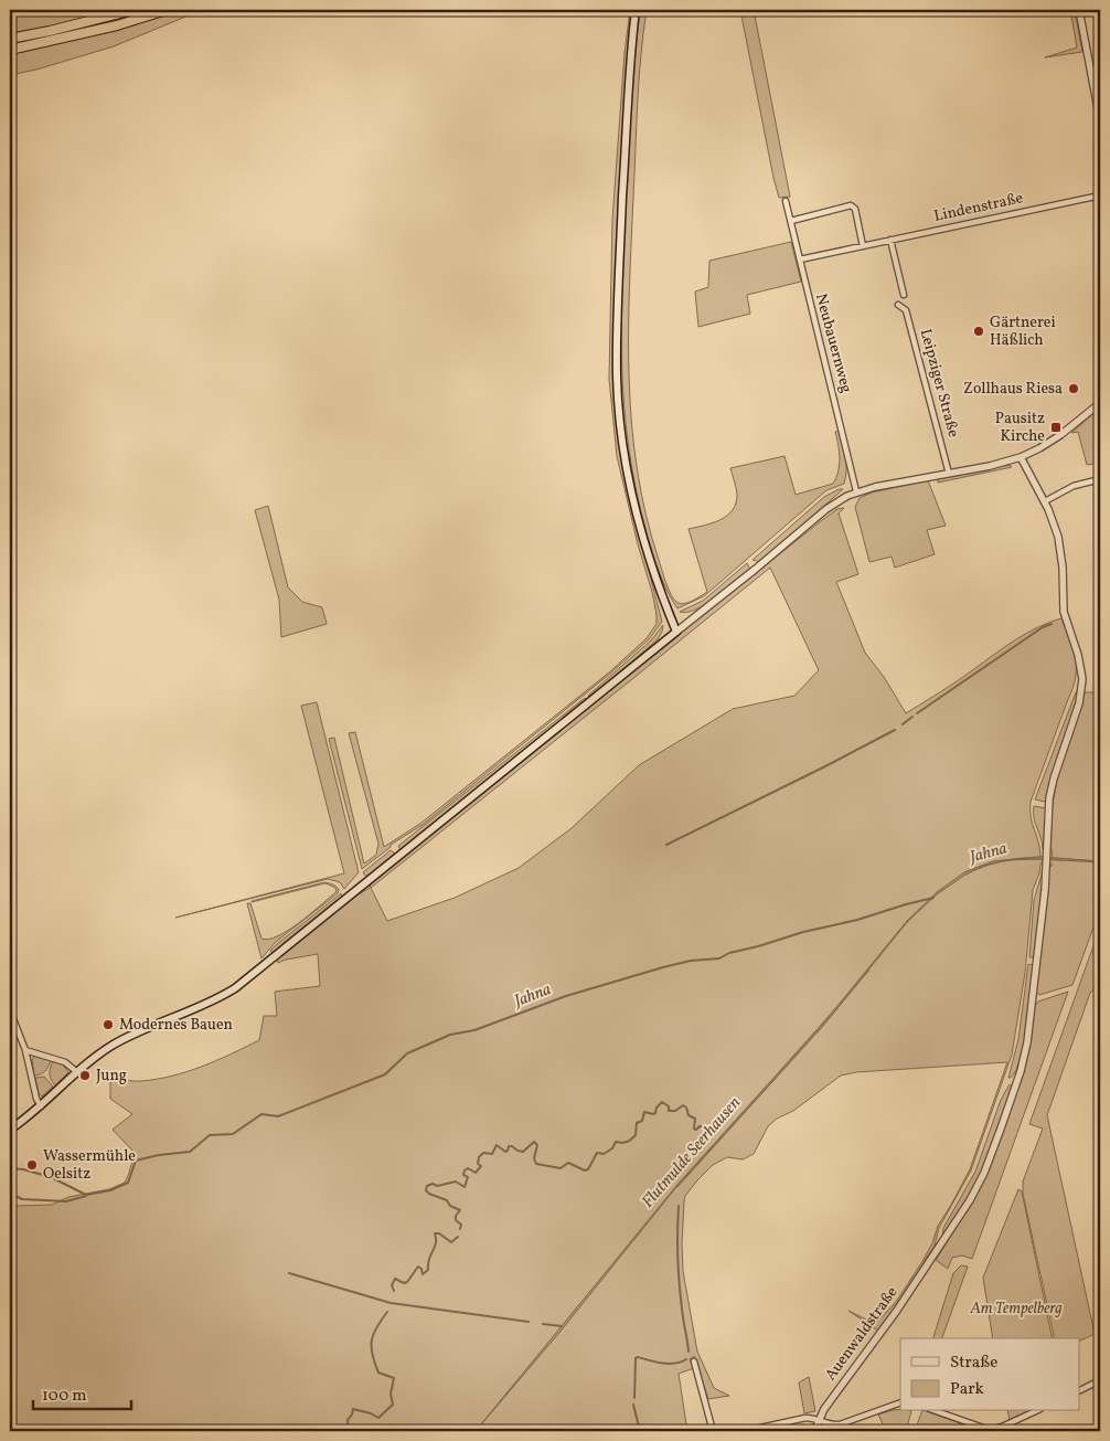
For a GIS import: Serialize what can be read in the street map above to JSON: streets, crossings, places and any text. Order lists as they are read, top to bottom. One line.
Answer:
{"streets":{"street":["Lindenstraße","Neubauernweg","Leipziger Straße","Auenwaldstraße"]},"crossings":[["Lindenstraße","Neubauernweg"]],"water":["Jahna","Flutmulde Seerhausen"],"parks":["Am Tempelberg"],"places":{"other":["Gärtnerei Häßlich","Zollhaus Riesa","Modernes Bauen","Jung","Wassermühle Oelsitz"],"transit":["Pausitz Kirche"]},"legend":["Straße","Park"],"scale_bar":"100 m"}
